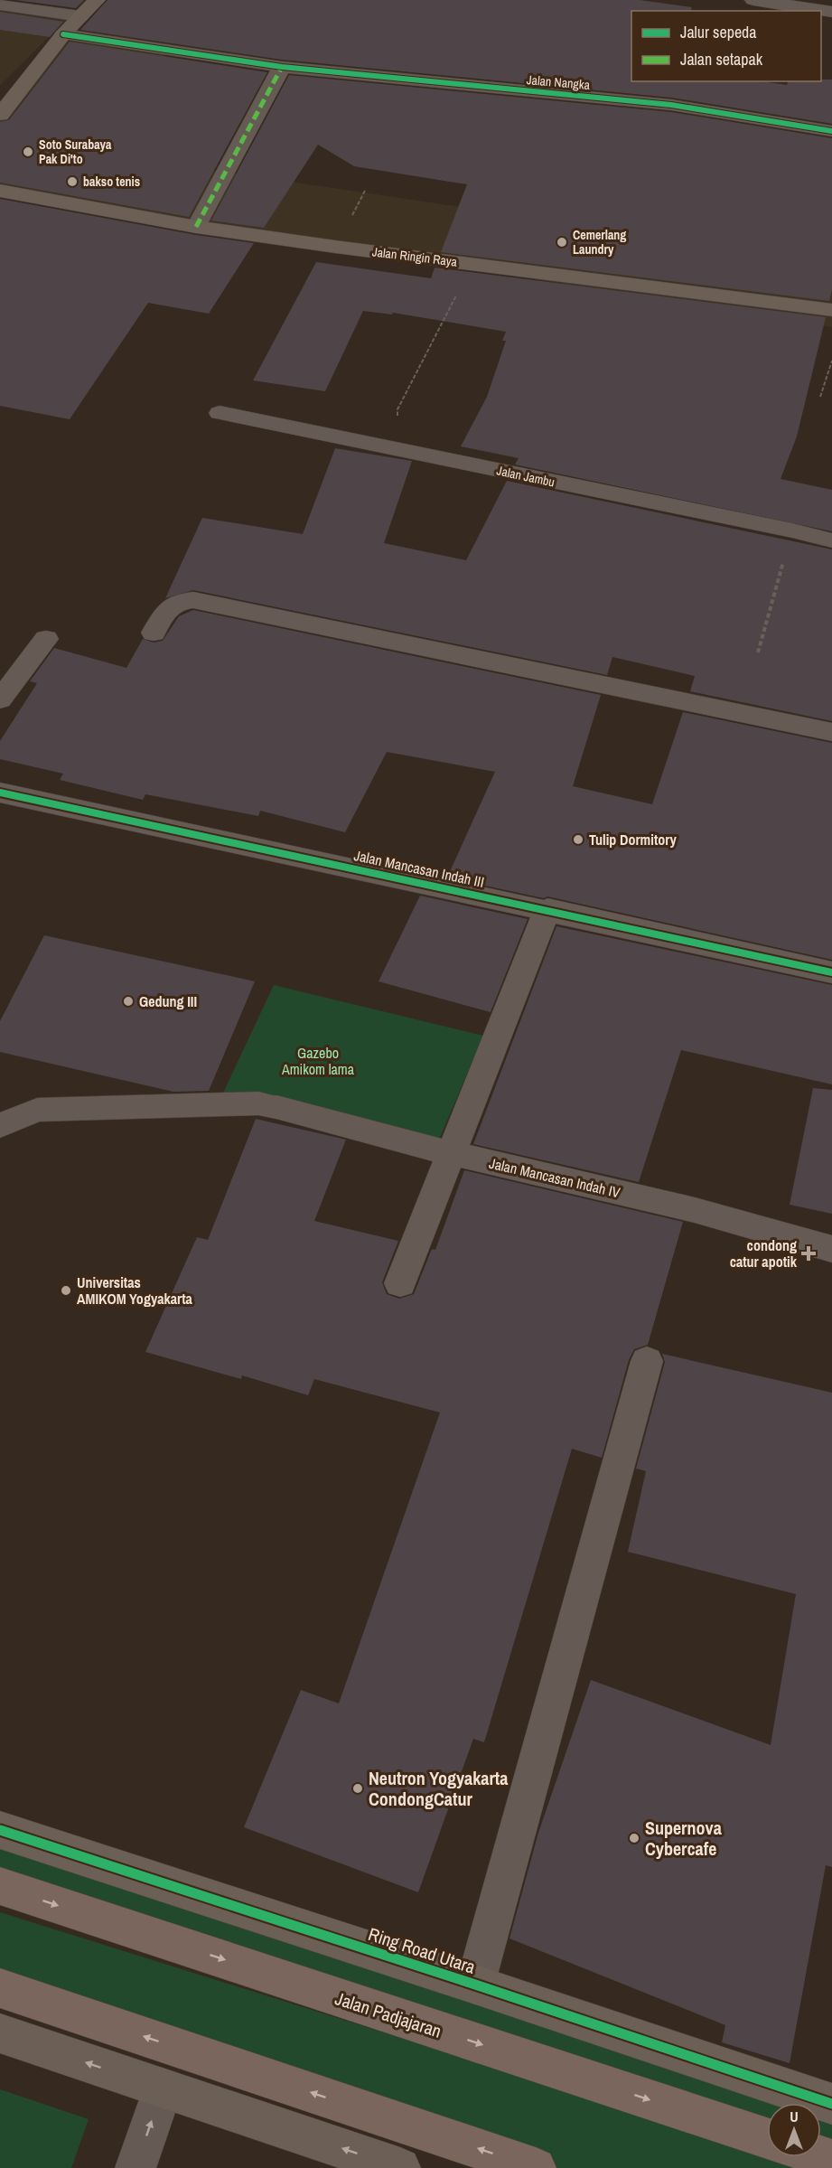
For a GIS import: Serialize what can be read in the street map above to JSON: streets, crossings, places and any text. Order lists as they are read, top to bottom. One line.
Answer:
{"streets":{"highway":["Jalan Padjajaran"],"main road":["Jalan Ringin Raya","Ring Road Utara"],"street":["Jalan Nangka","Jalan Jambu","Jalan Mancasan Indah III","Jalan Mancasan Indah IV"]},"parks":["Gazebo Amikom lama"],"places":{"other":["Soto Surabaya Pak Di'to","bakso tenis","Cemerlang Laundry","Tulip Dormitory","Gedung III","Universitas AMIKOM Yogyakarta","Neutron Yogyakarta CondongCatur","Supernova Cybercafe"],"health":["condong catur apotik"]},"legend":["Jalur sepeda","Jalan setapak"],"north":"top"}
